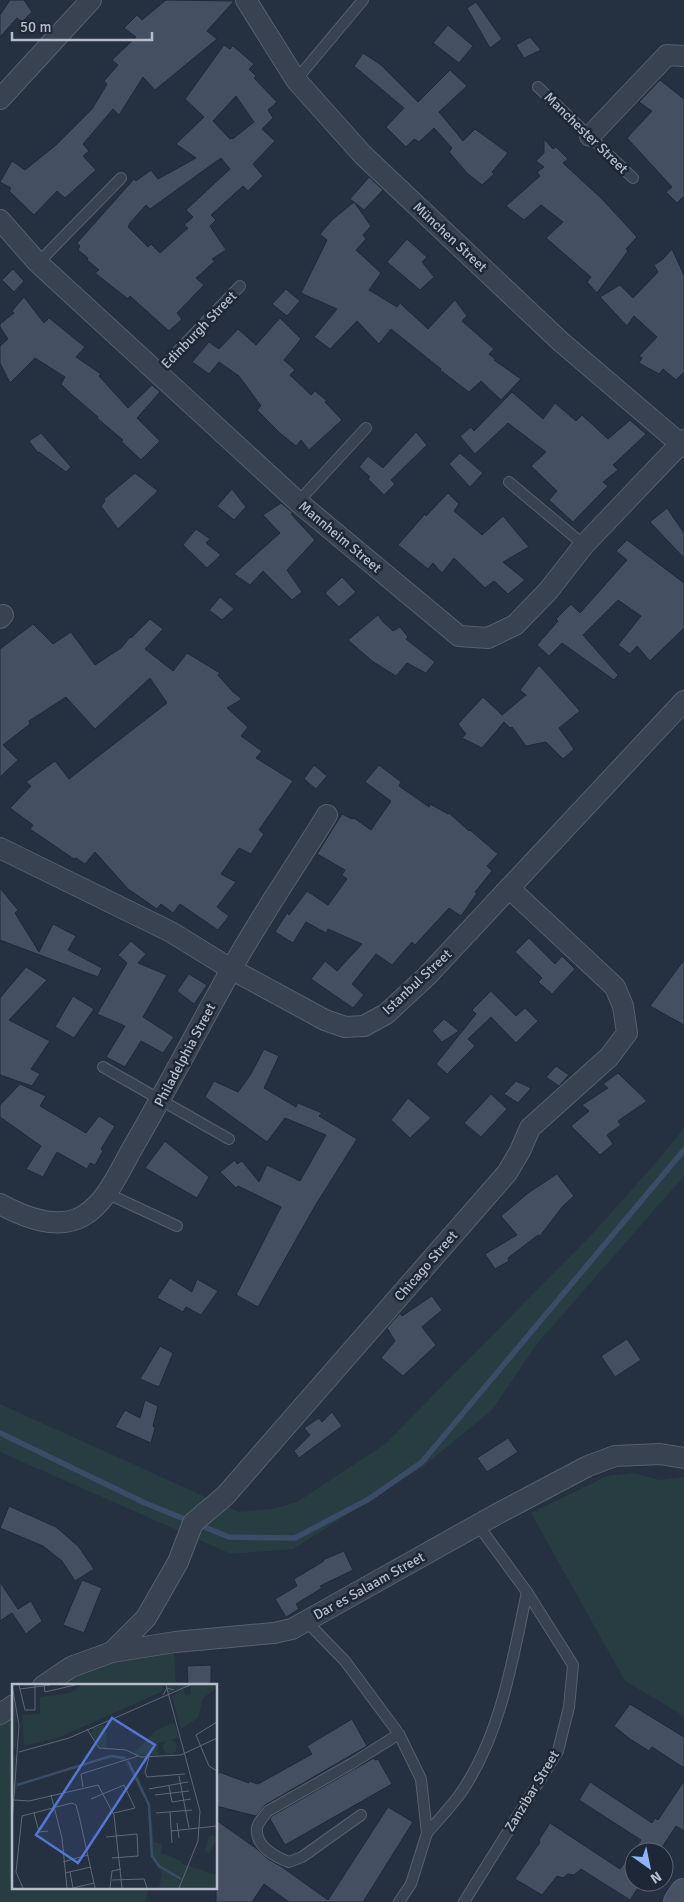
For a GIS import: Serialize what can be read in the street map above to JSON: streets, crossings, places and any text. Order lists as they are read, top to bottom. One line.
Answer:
{"streets":{"street":["München Street","Mannheim Street","Istanbul Street","Philadelphia Street","Chicago Street","Dar es Salaam Street"],"lane":["Manchester Street","Edinburgh Street","Zanzibar Street"]},"crossings":[["München Street","Mannheim Street"],["Edinburgh Street","Mannheim Street"],["Istanbul Street","Philadelphia Street"],["Istanbul Street","Chicago Street"],["Chicago Street","Dar es Salaam Street"],["Dar es Salaam Street","Zanzibar Street"]],"scale_bar":"50 m","north":"bottom right"}
